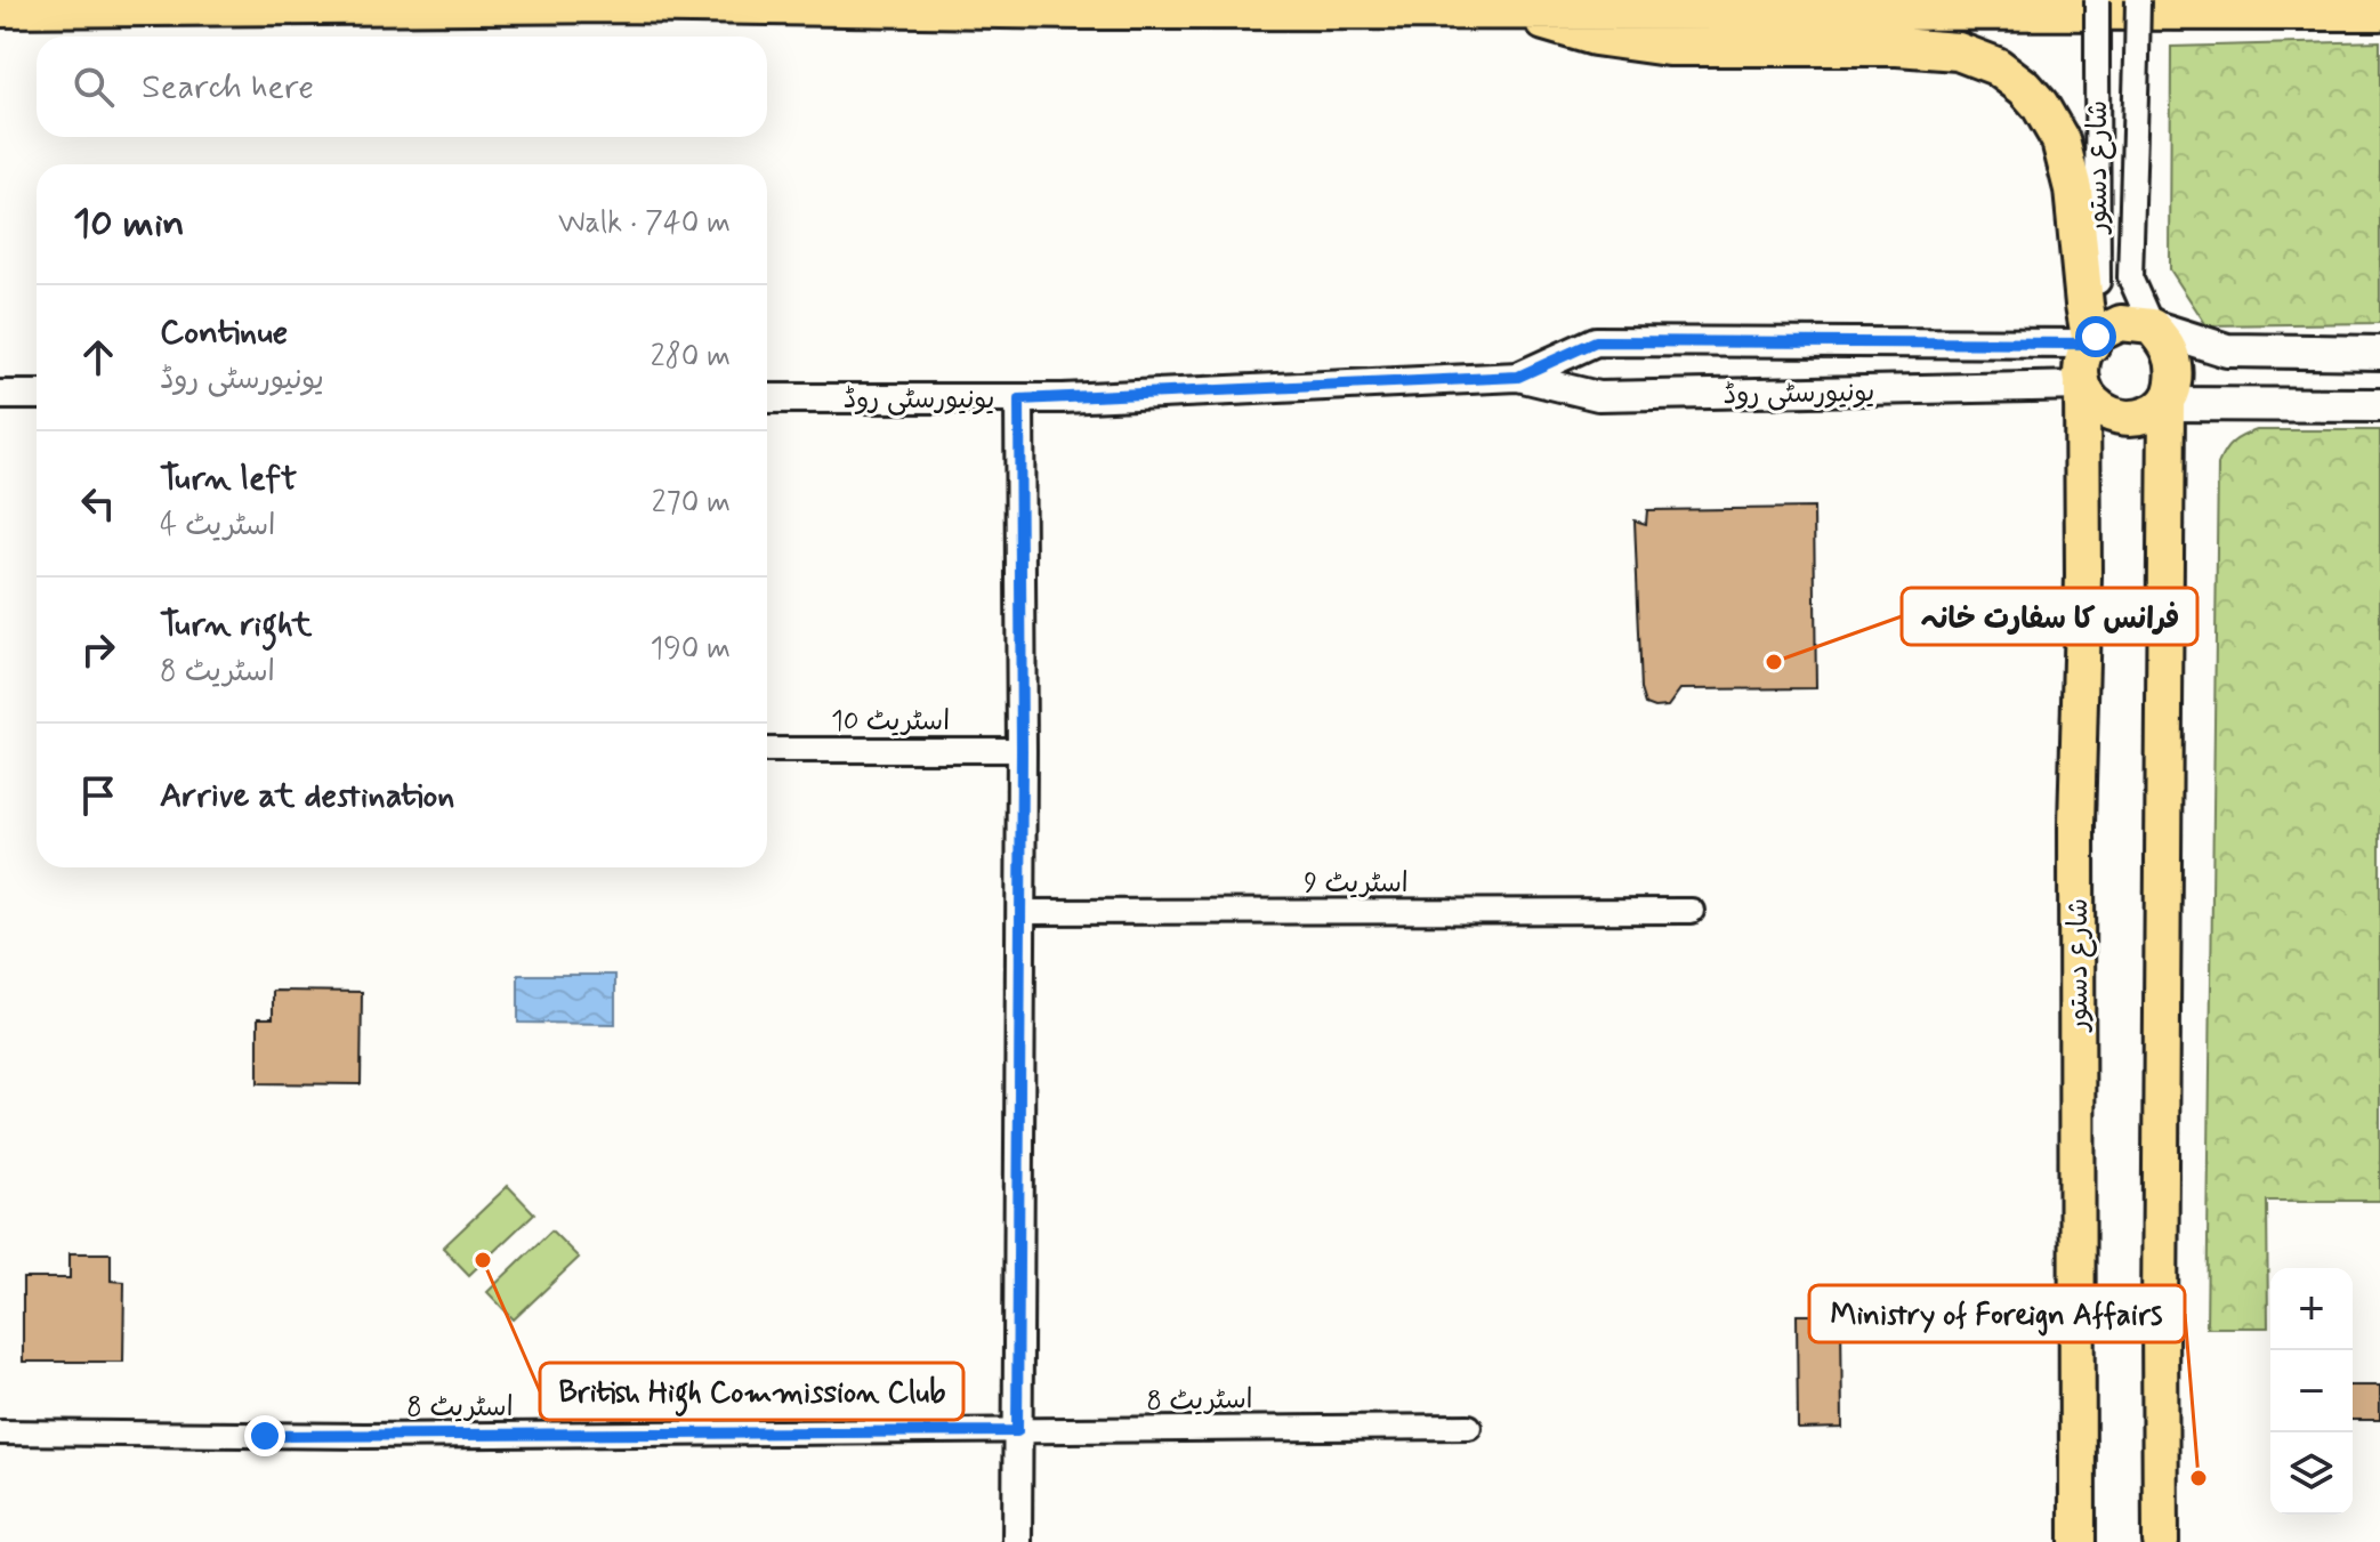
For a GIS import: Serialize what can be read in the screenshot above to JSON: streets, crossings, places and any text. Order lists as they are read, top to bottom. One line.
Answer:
{"streets":{"main road":["شارع دستور"],"street":["یونیورسٹی روڈ","اسٹریٹ 10","اسٹریٹ 9","اسٹریٹ 8"]},"crossings":[["شارع دستور","یونیورسٹی روڈ"]],"places":["فرانس کا سفارت خانہ","British High Commission Club","Ministry of Foreign Affairs"],"page":{"search":"Search here","heading":["10 min","Walk · 740 m"],"list":[["Continue","یونیورسٹی روڈ","280 m"],["Turn left","اسٹریٹ 4","270 m"],["Turn right","اسٹریٹ 8","190 m"],"Arrive at destination"],"map_buttons":["+","−"]}}
